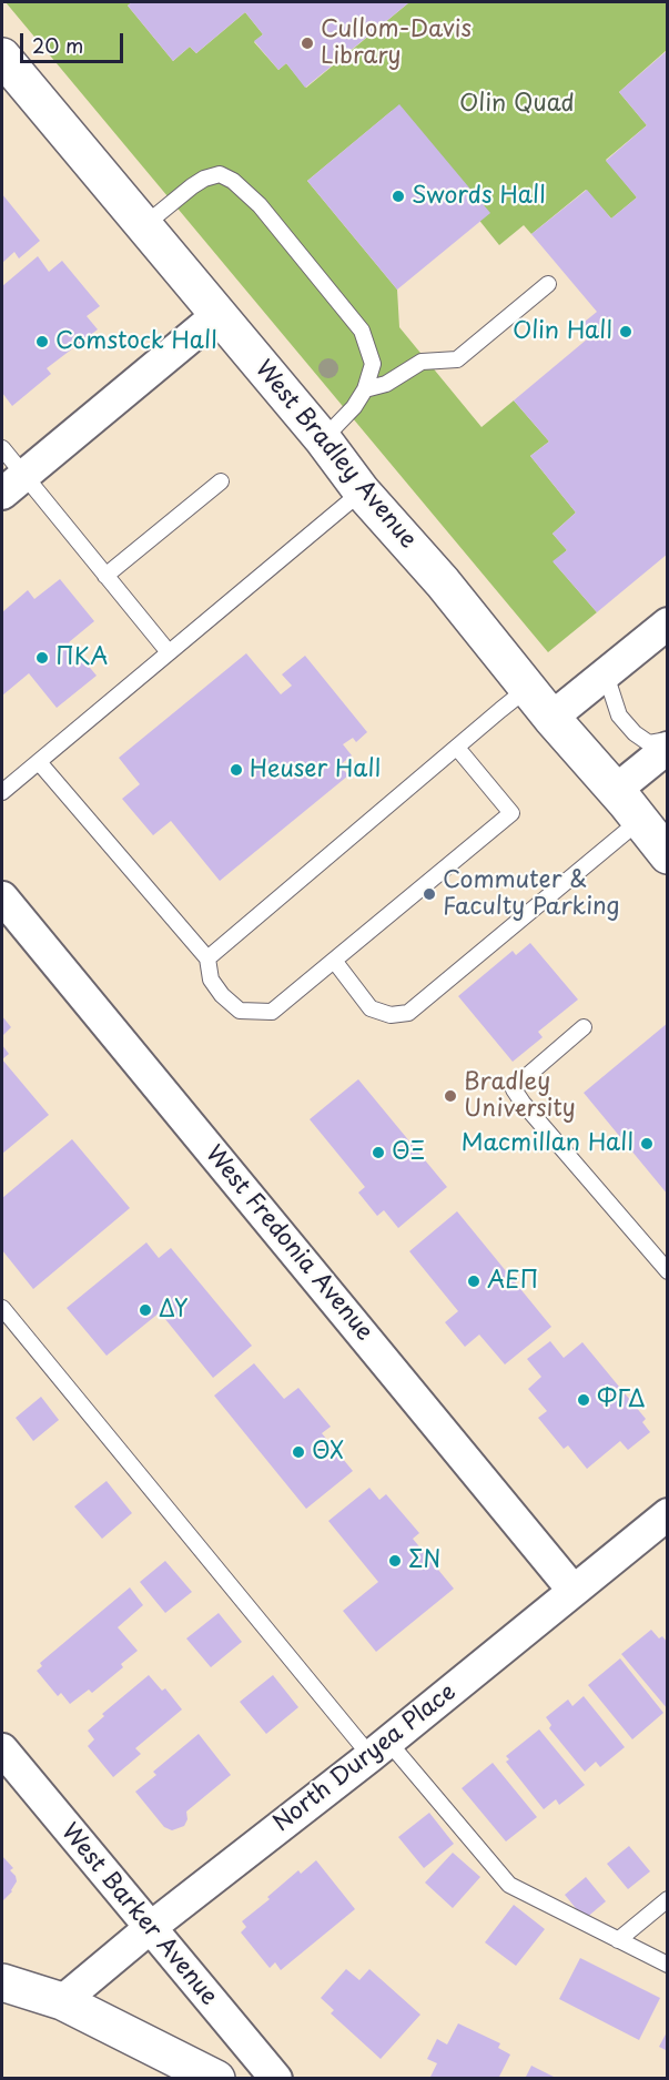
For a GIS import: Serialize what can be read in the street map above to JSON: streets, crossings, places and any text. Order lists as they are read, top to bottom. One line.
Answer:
{"streets":{"street":["West Bradley Avenue","West Fredonia Avenue","North Duryea Place","West Barker Avenue"]},"crossings":[["West Fredonia Avenue","North Duryea Place"],["North Duryea Place","West Barker Avenue"]],"parks":["Olin Quad"],"places":["Cullom-Davis Library","Swords Hall","Olin Hall","Comstock Hall","ΠΚΑ","Heuser Hall","Commuter & Faculty Parking","Bradley University","Macmillan Hall","ΘΞ","ΑΕΠ","ΔΥ","ΦΓΔ","ΘΧ","ΣΝ"],"scale_bar":"20 m"}
